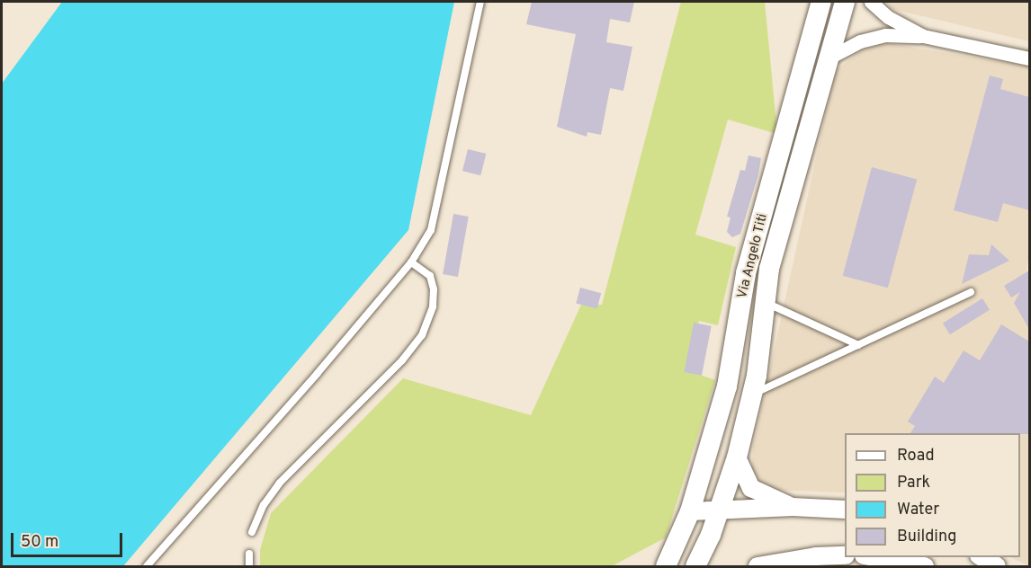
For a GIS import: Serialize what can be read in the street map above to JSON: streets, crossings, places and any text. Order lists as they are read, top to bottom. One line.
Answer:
{"streets":{"main road":["Via Angelo Titi"]},"legend":["Road","Park","Water","Building"],"scale_bar":"50 m"}
